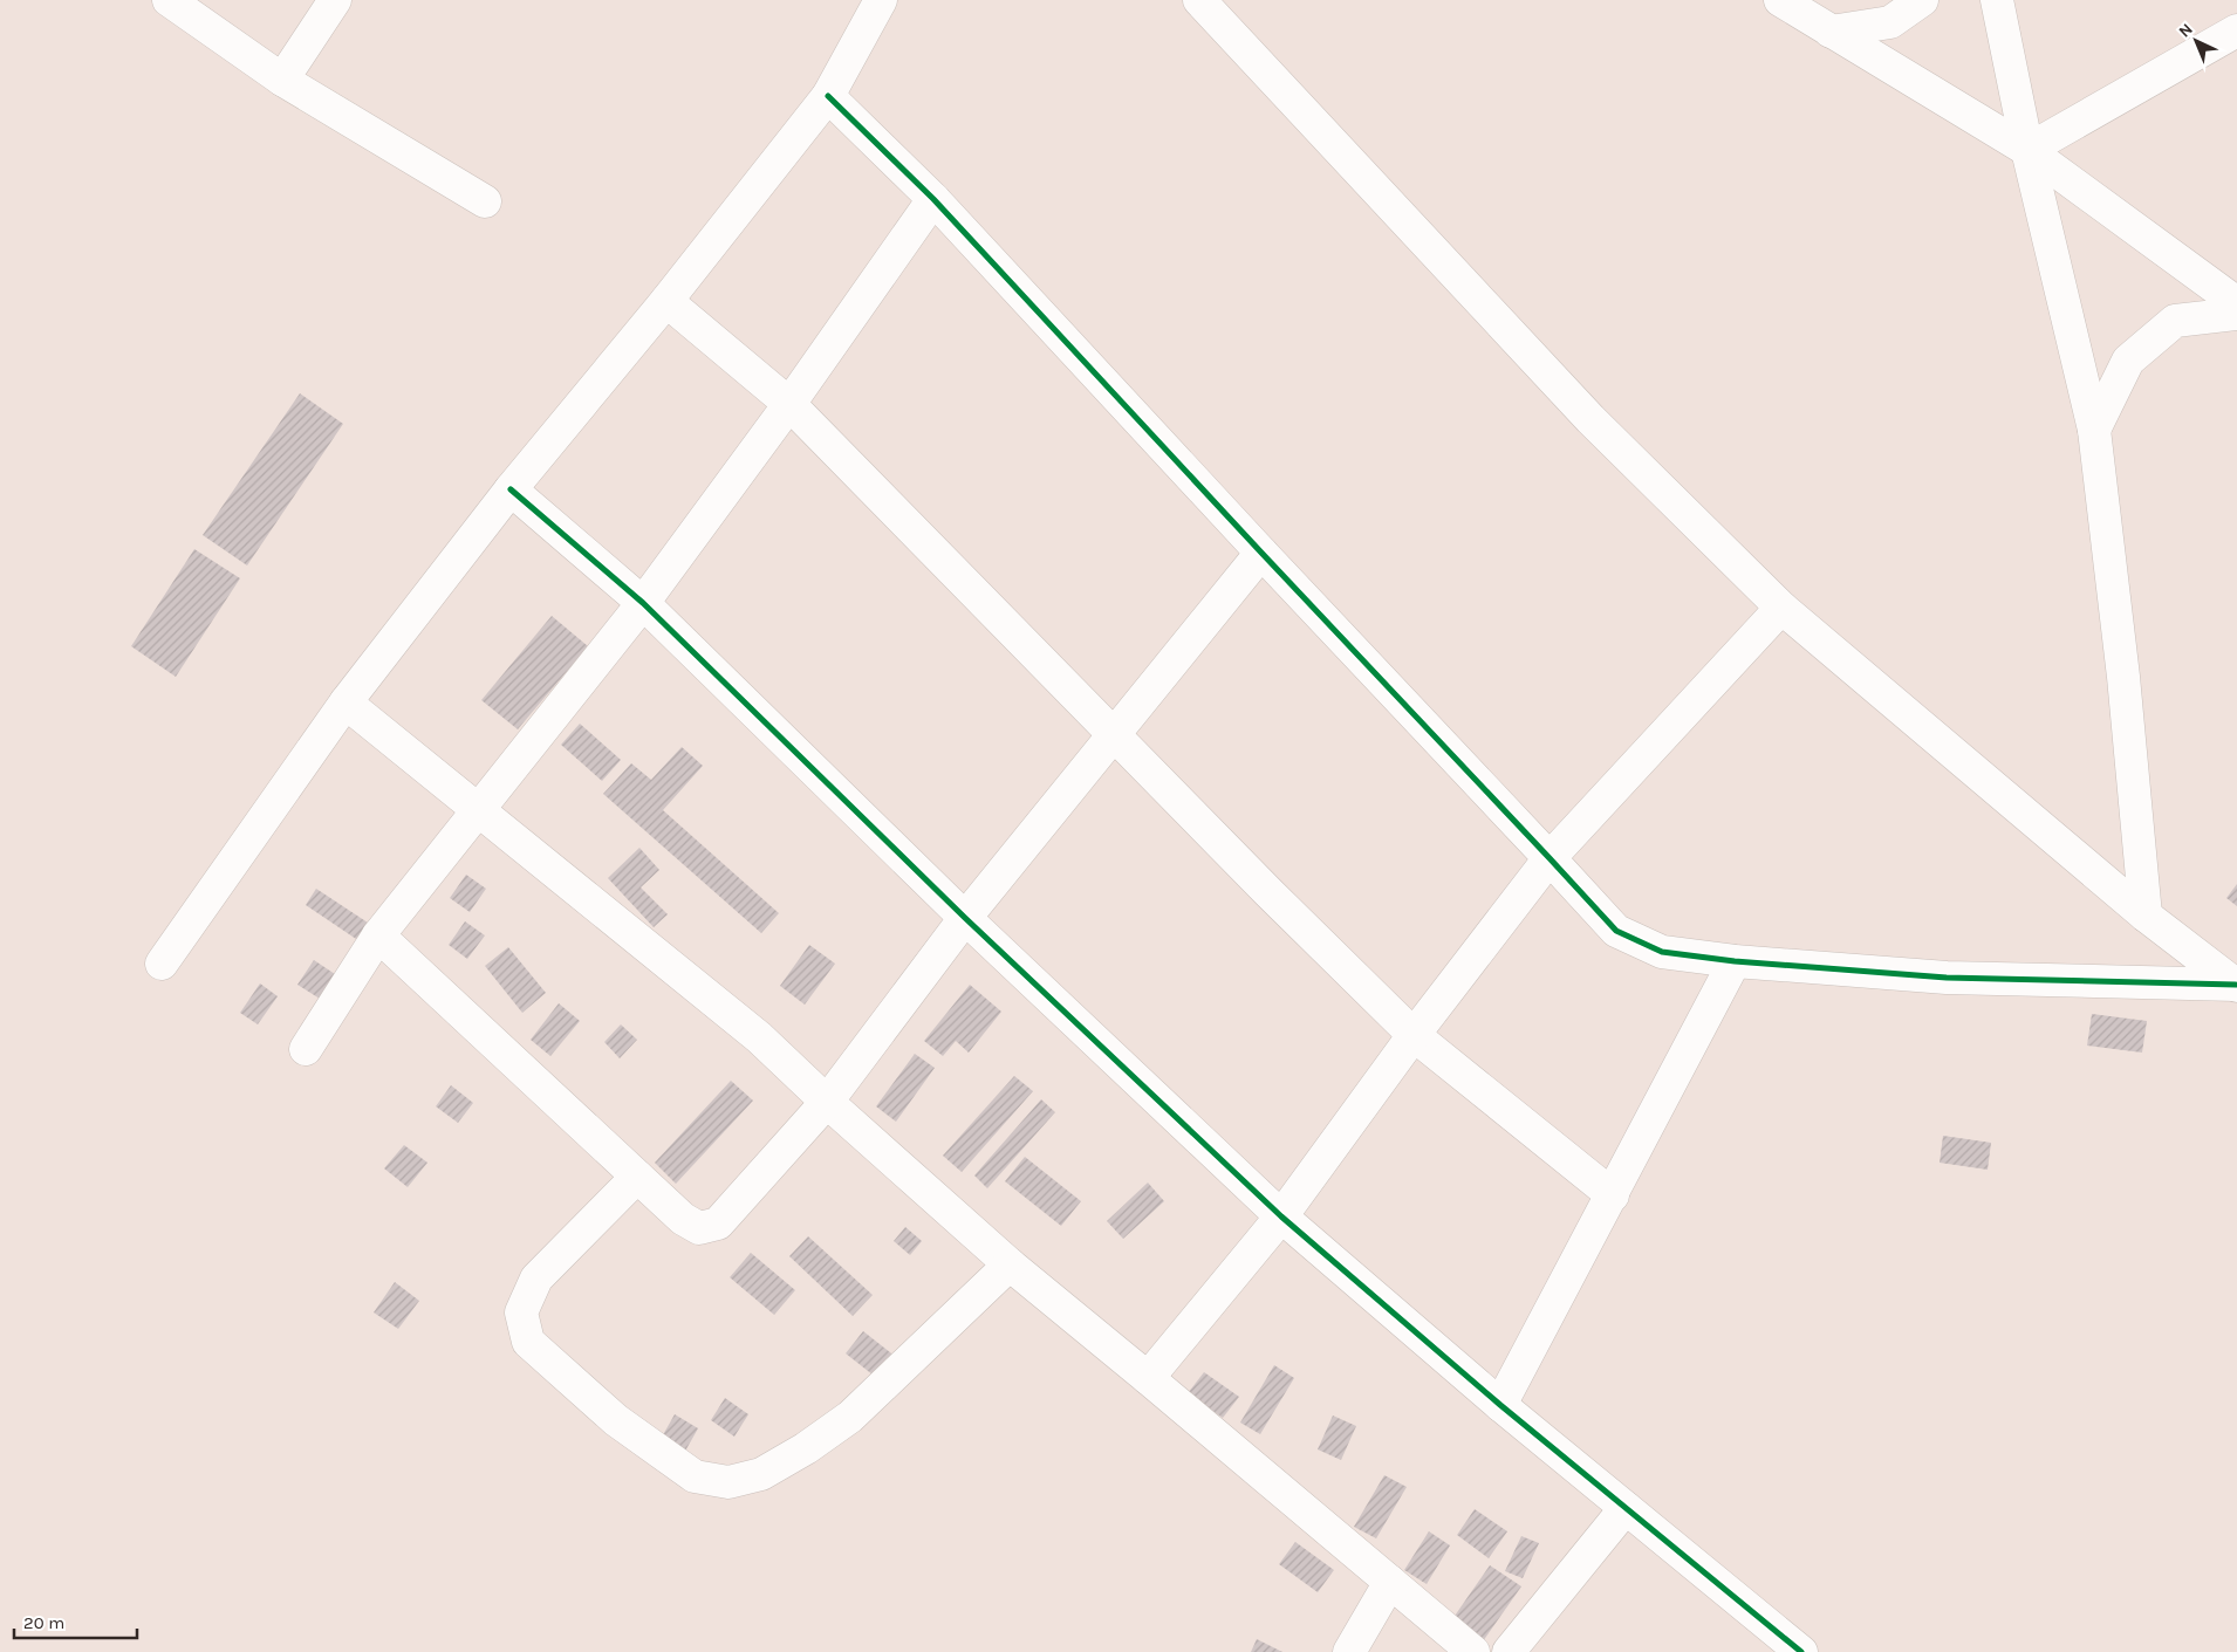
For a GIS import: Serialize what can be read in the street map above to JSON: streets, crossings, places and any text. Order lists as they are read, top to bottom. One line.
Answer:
{"scale_bar":"20 m","north":"top left"}
